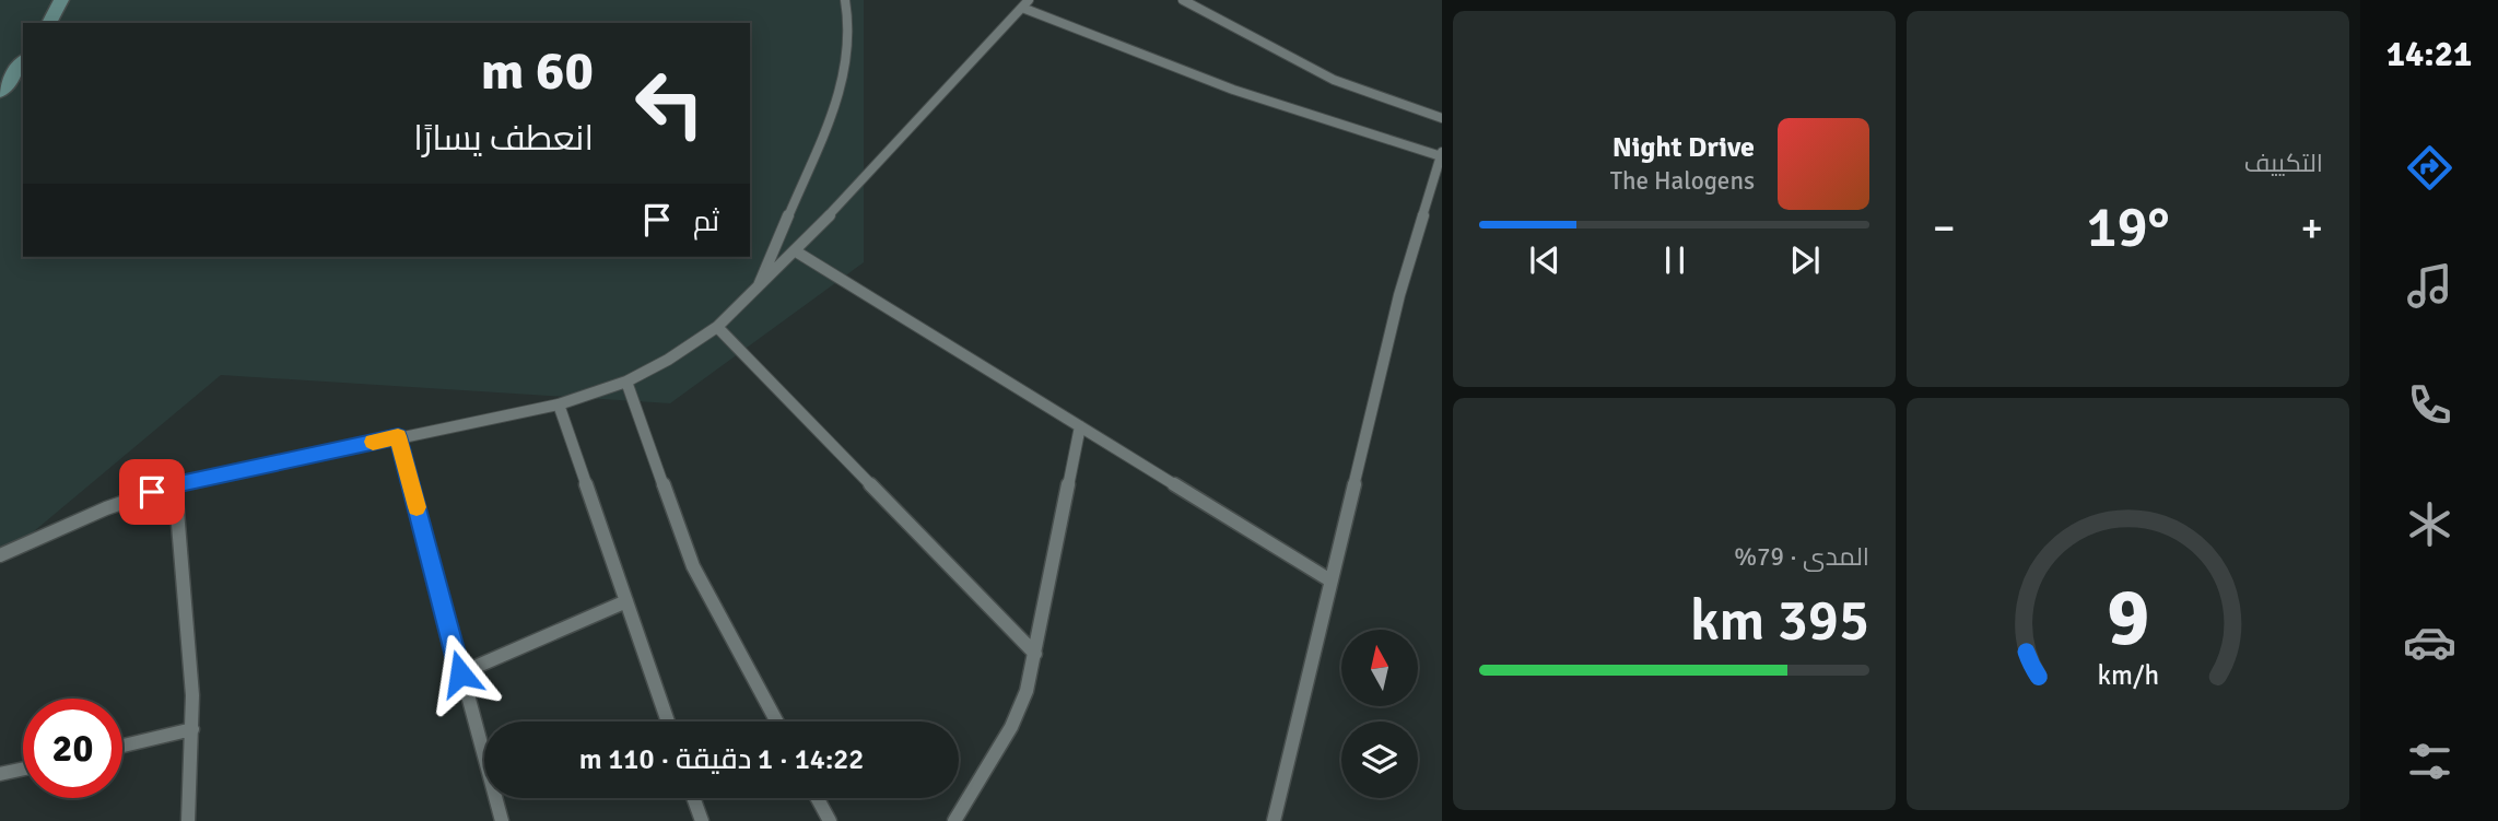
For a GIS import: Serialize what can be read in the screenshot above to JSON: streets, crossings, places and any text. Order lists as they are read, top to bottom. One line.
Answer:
{"north":"top","page":{"tabs":"14:21","tile":["التكييف",["المدى · 79%","395 km"]],"turn":["60 m","انعطف يسارًا"],"song":["Night Drive","The Halogens"],"then":"ثم","heat":["−","19°","+"],"limit":"20","trip":"14:22 · 1 دقيقة · 110 m","gauge":["9","km/h"]}}
